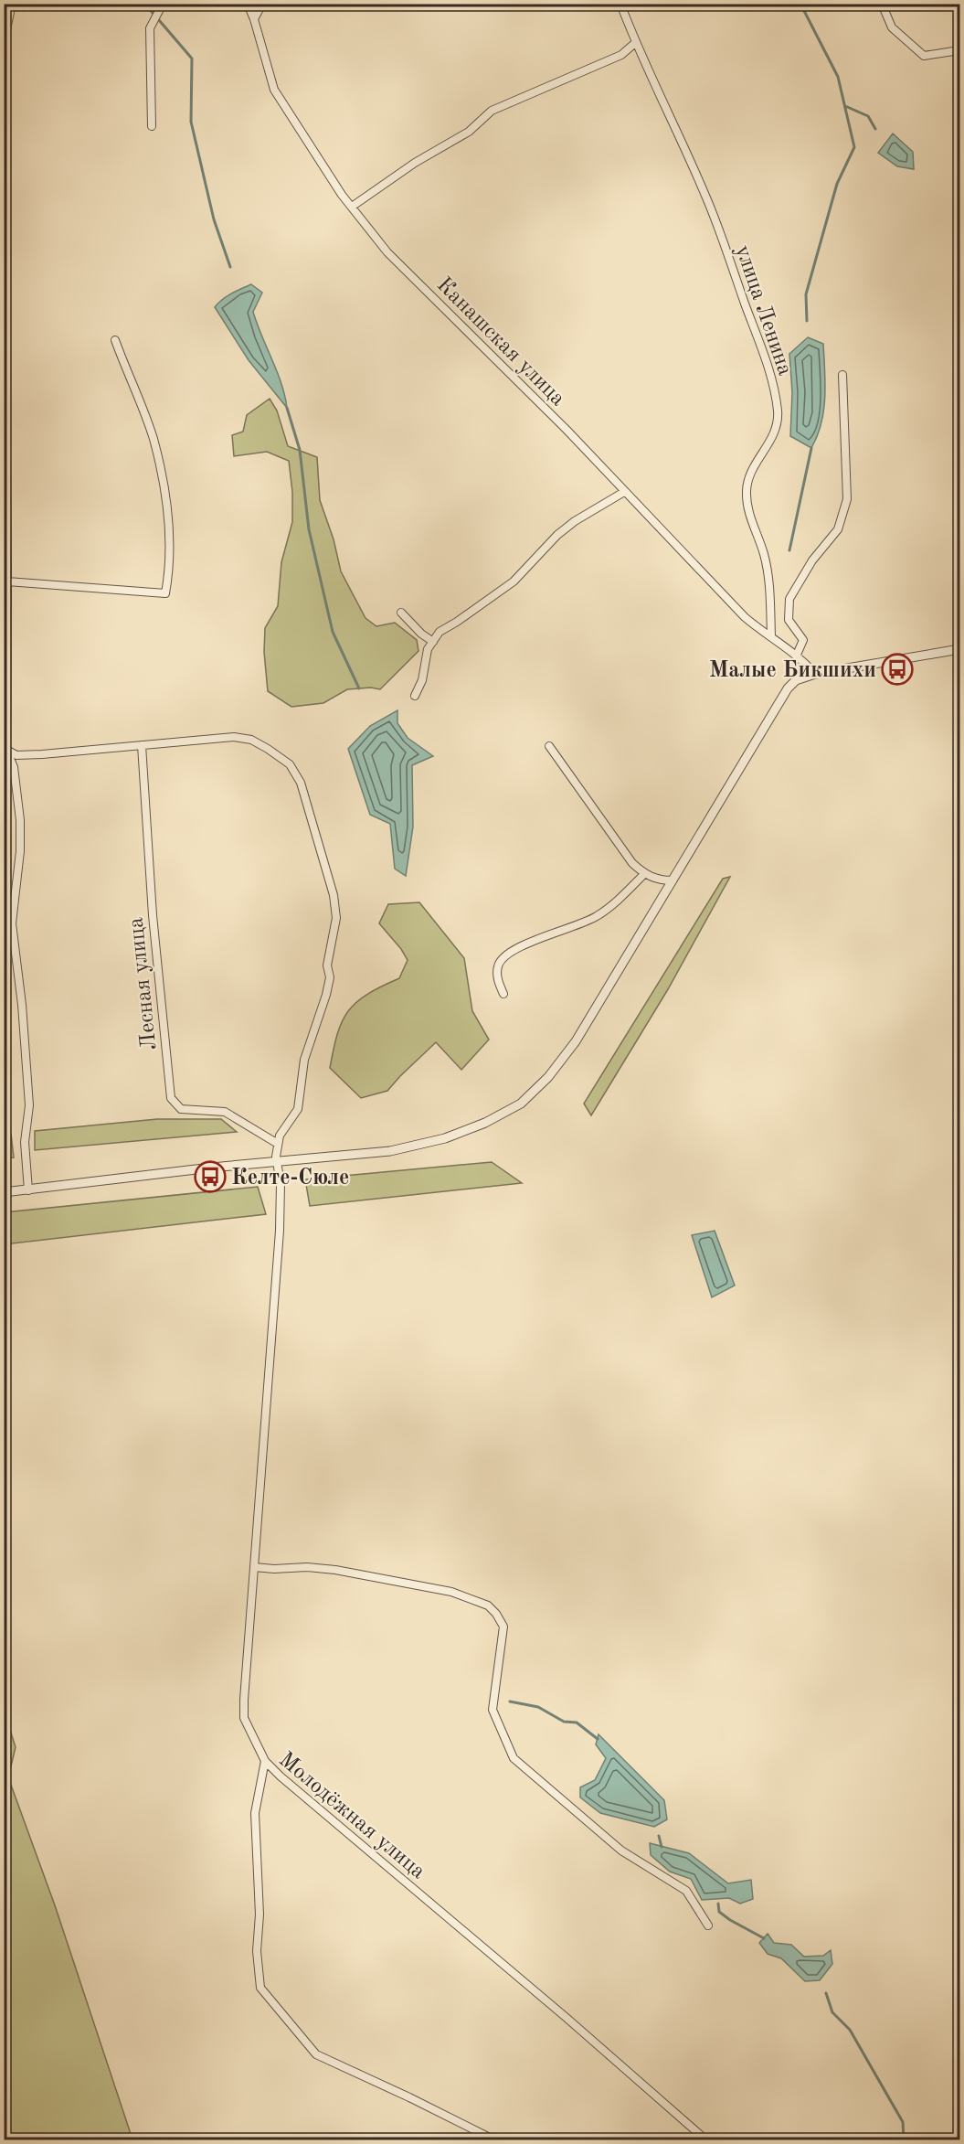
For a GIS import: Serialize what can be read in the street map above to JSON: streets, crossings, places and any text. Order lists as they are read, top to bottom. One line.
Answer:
{"streets":{"street":["улица Ленина","Канашская улица","Лесная улица","Молодёжная улица"]},"crossings":[["улица Ленина","Канашская улица"]],"places":{"bus stop":["Малые Бикшихи","Келте-Сюле"]}}
